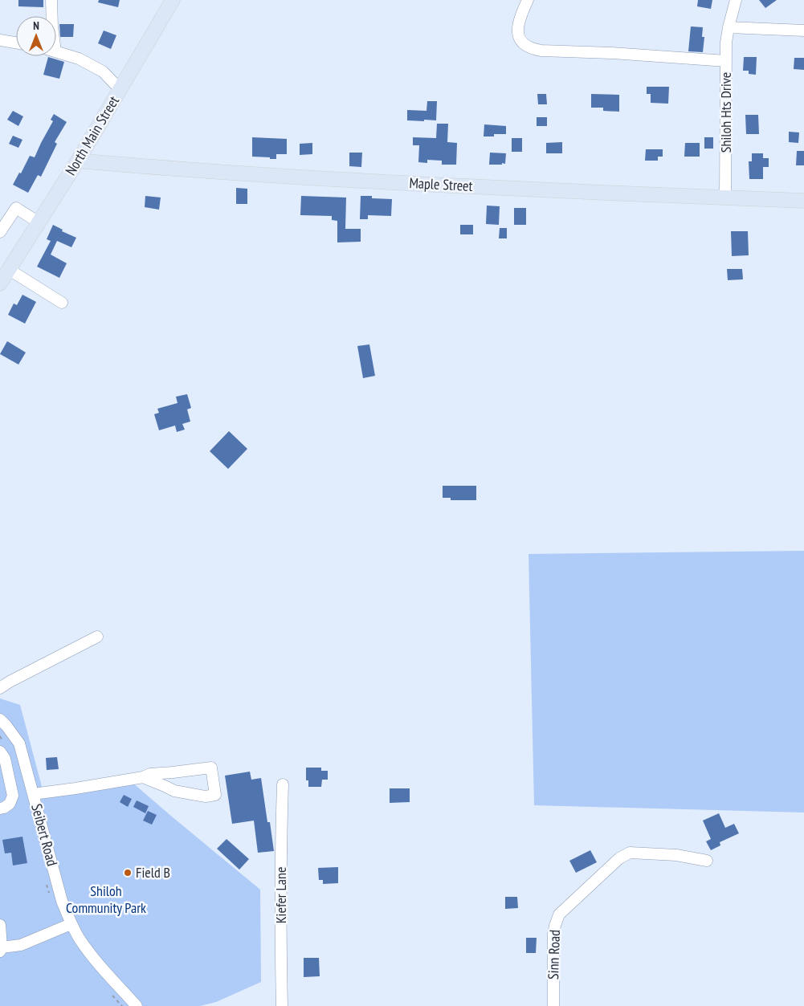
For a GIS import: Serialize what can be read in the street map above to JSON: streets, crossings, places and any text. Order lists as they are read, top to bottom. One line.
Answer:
{"streets":{"main road":["North Main Street","Maple Street"],"street":["Shiloh Hts Drive","Seibert Road","Kiefer Lane","Sinn Road"]},"crossings":[["Shiloh Hts Drive","Maple Street"],["North Main Street","Maple Street"]],"parks":["Shiloh Community Park"],"places":["Field B"],"north":"top"}
